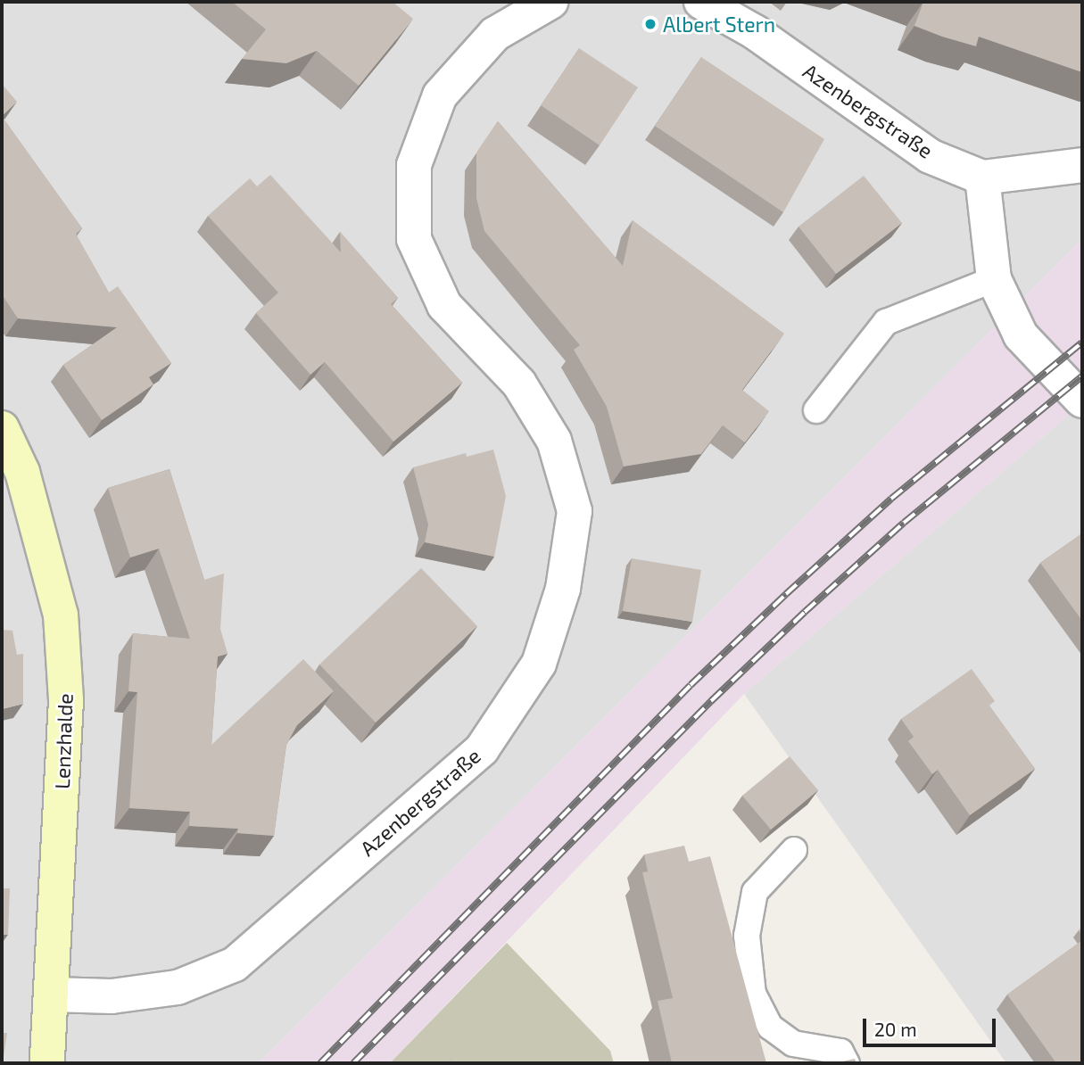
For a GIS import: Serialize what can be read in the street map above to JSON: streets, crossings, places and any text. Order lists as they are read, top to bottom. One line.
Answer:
{"streets":{"street":["Azenbergstraße","Lenzhalde"]},"crossings":[["Azenbergstraße","Lenzhalde"]],"places":["Albert Stern"],"scale_bar":"20 m"}
